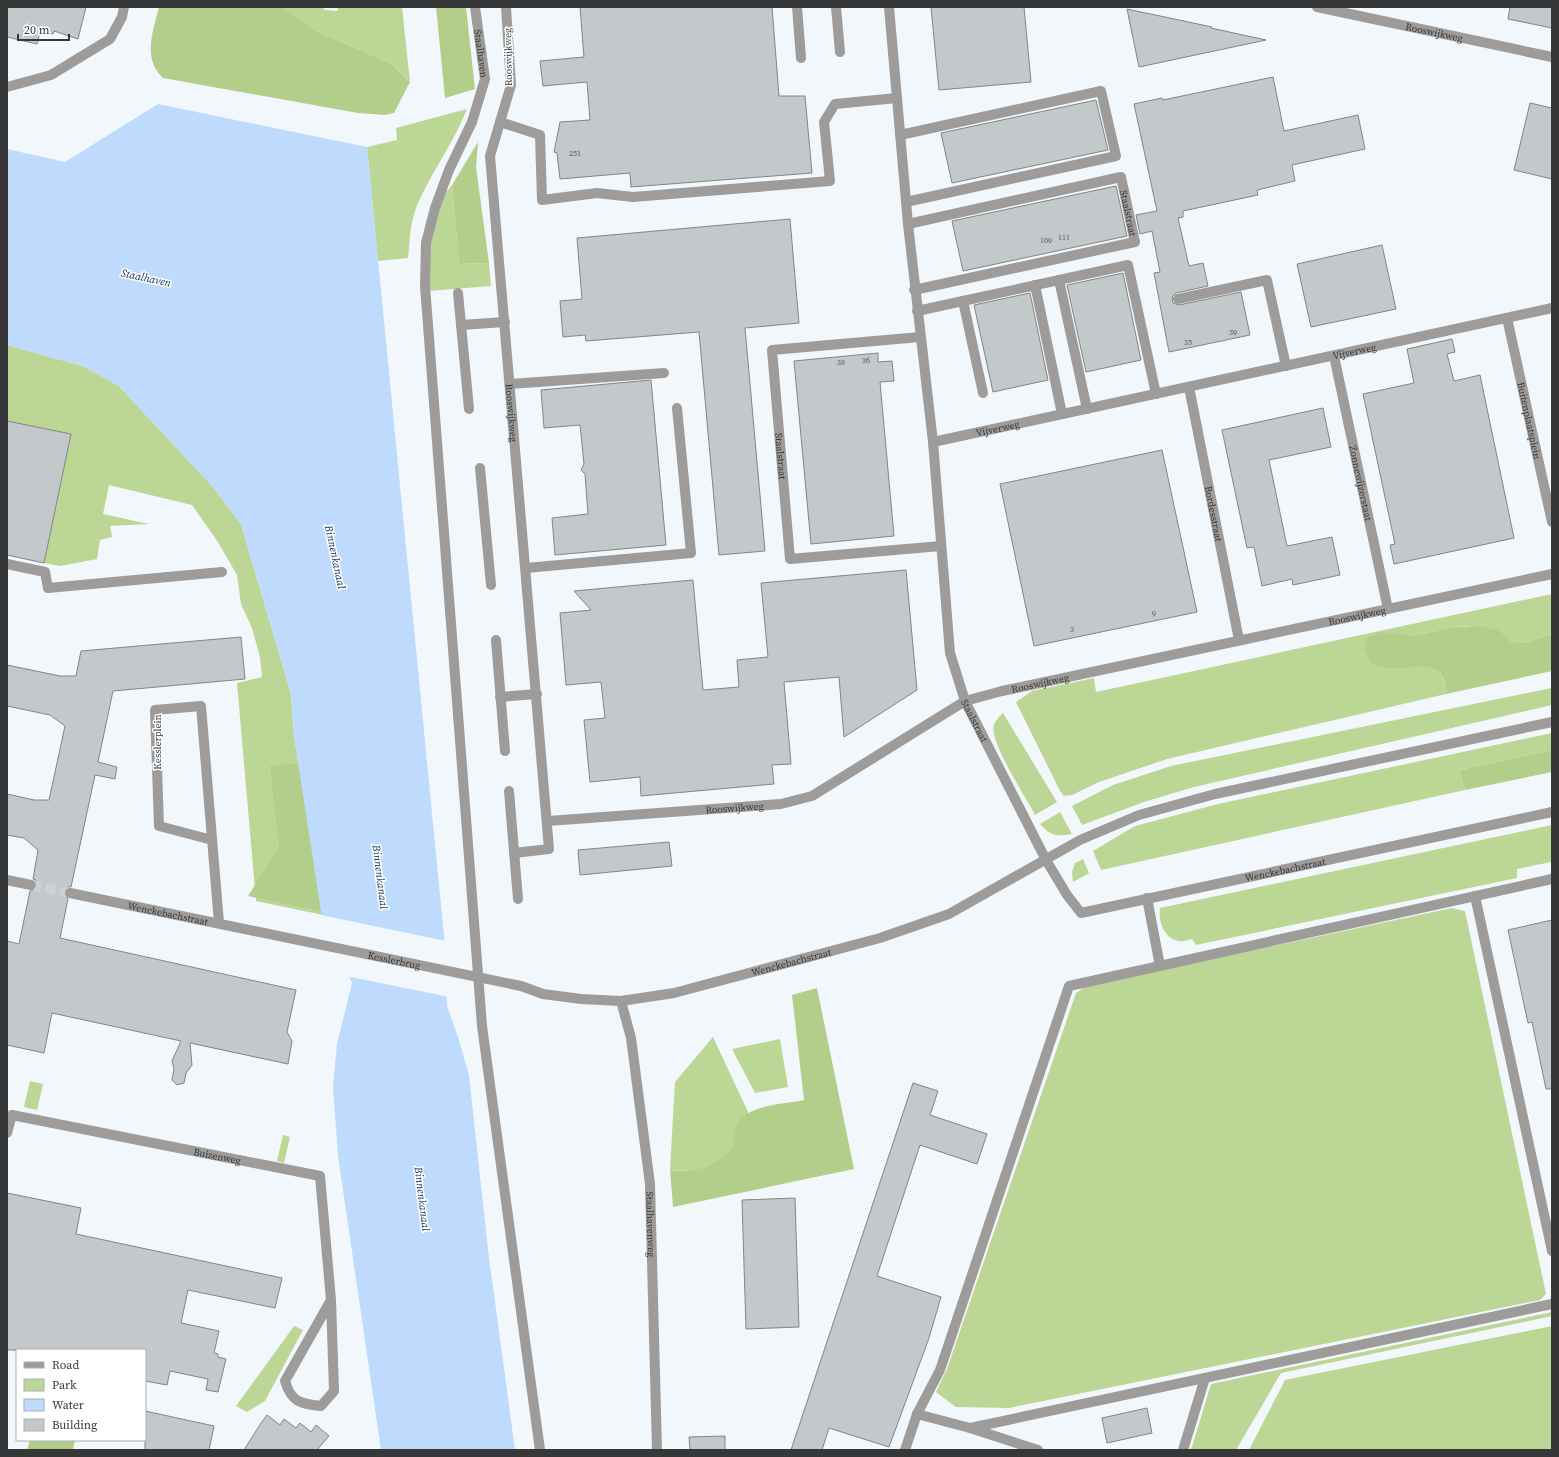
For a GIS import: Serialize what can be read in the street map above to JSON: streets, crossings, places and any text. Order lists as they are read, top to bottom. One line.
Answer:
{"streets":{"street":["Rooswijkweg","Staalhaven","Staalstraat","Vijverweg","Buitenplaatsplein","Zonnewijzerstaat","Bordesstraat","Kesslerplein","Wenckebachstraat","Kesslerbrug","Buizenweg","Staalhavenweg"]},"crossings":[["Rooswijkweg","Staalstraat"],["Rooswijkweg","Zonnewijzerstaat"],["Rooswijkweg","Bordesstraat"],["Staalstraat","Vijverweg"],["Staalstraat","Wenckebachstraat"],["Vijverweg","Buitenplaatsplein"],["Vijverweg","Zonnewijzerstaat"],["Vijverweg","Bordesstraat"],["Kesslerplein","Wenckebachstraat"],["Wenckebachstraat","Kesslerbrug"],["Wenckebachstraat","Staalhavenweg"]],"water":["Staalhaven","Binnenkanaal"],"house_numbers":["251","111","109","39","35","36","38","9","3"],"legend":["Road","Park","Water","Building"],"scale_bar":"20 m"}
